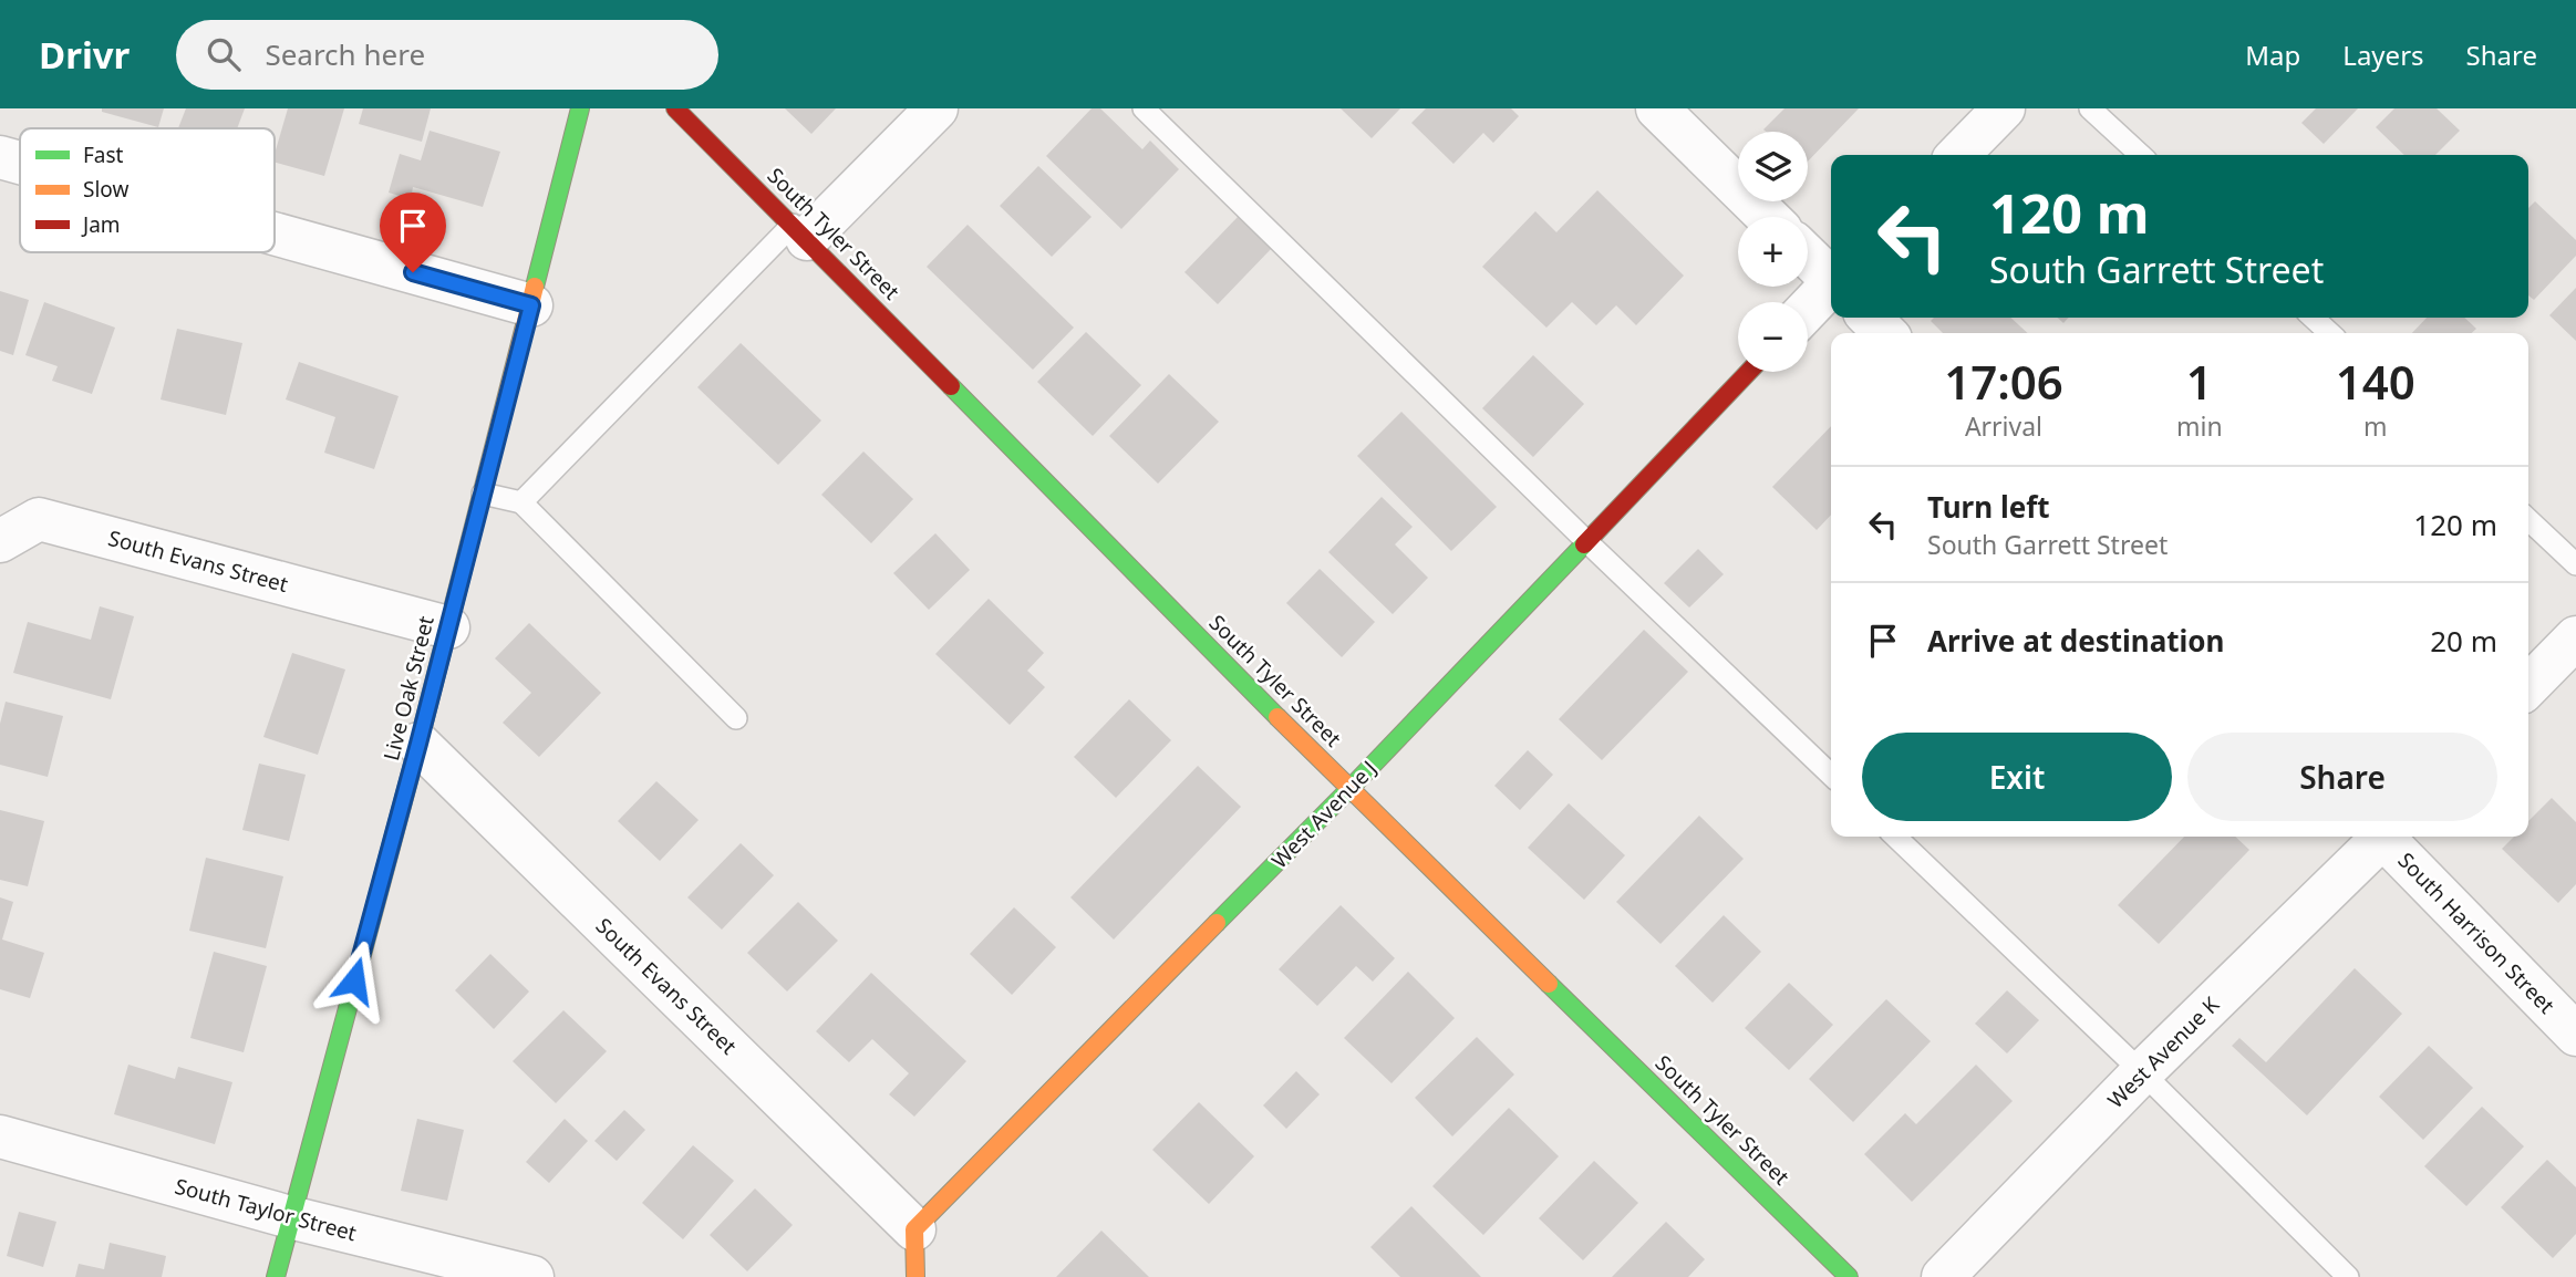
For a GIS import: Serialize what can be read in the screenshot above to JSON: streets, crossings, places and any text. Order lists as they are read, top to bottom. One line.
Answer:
{"streets":{"street":["South Tyler Street","South Evans Street","Live Oak Street","West Avenue J","South Harrison Street","West Avenue K","South Taylor Street"]},"crossings":[["South Tyler Street","West Avenue J"],["South Evans Street","Live Oak Street"],["South Evans Street","West Avenue J"],["Live Oak Street","South Taylor Street"]],"legend":["Fast","Slow","Jam"],"page":{"header":"Drivr","search":"Search here","nav":["Map","Layers","Share"],"map_buttons":["+","−"],"turn":["120 m","South Garrett Street"],"eta":["17:06","Arrival","1","min","140","m"],"list":[{"name":"Turn left","note":"South Garrett Street","value":"120 m"},{"name":"Arrive at destination","value":"20 m"}],"buttons":["Exit","Share"]}}
